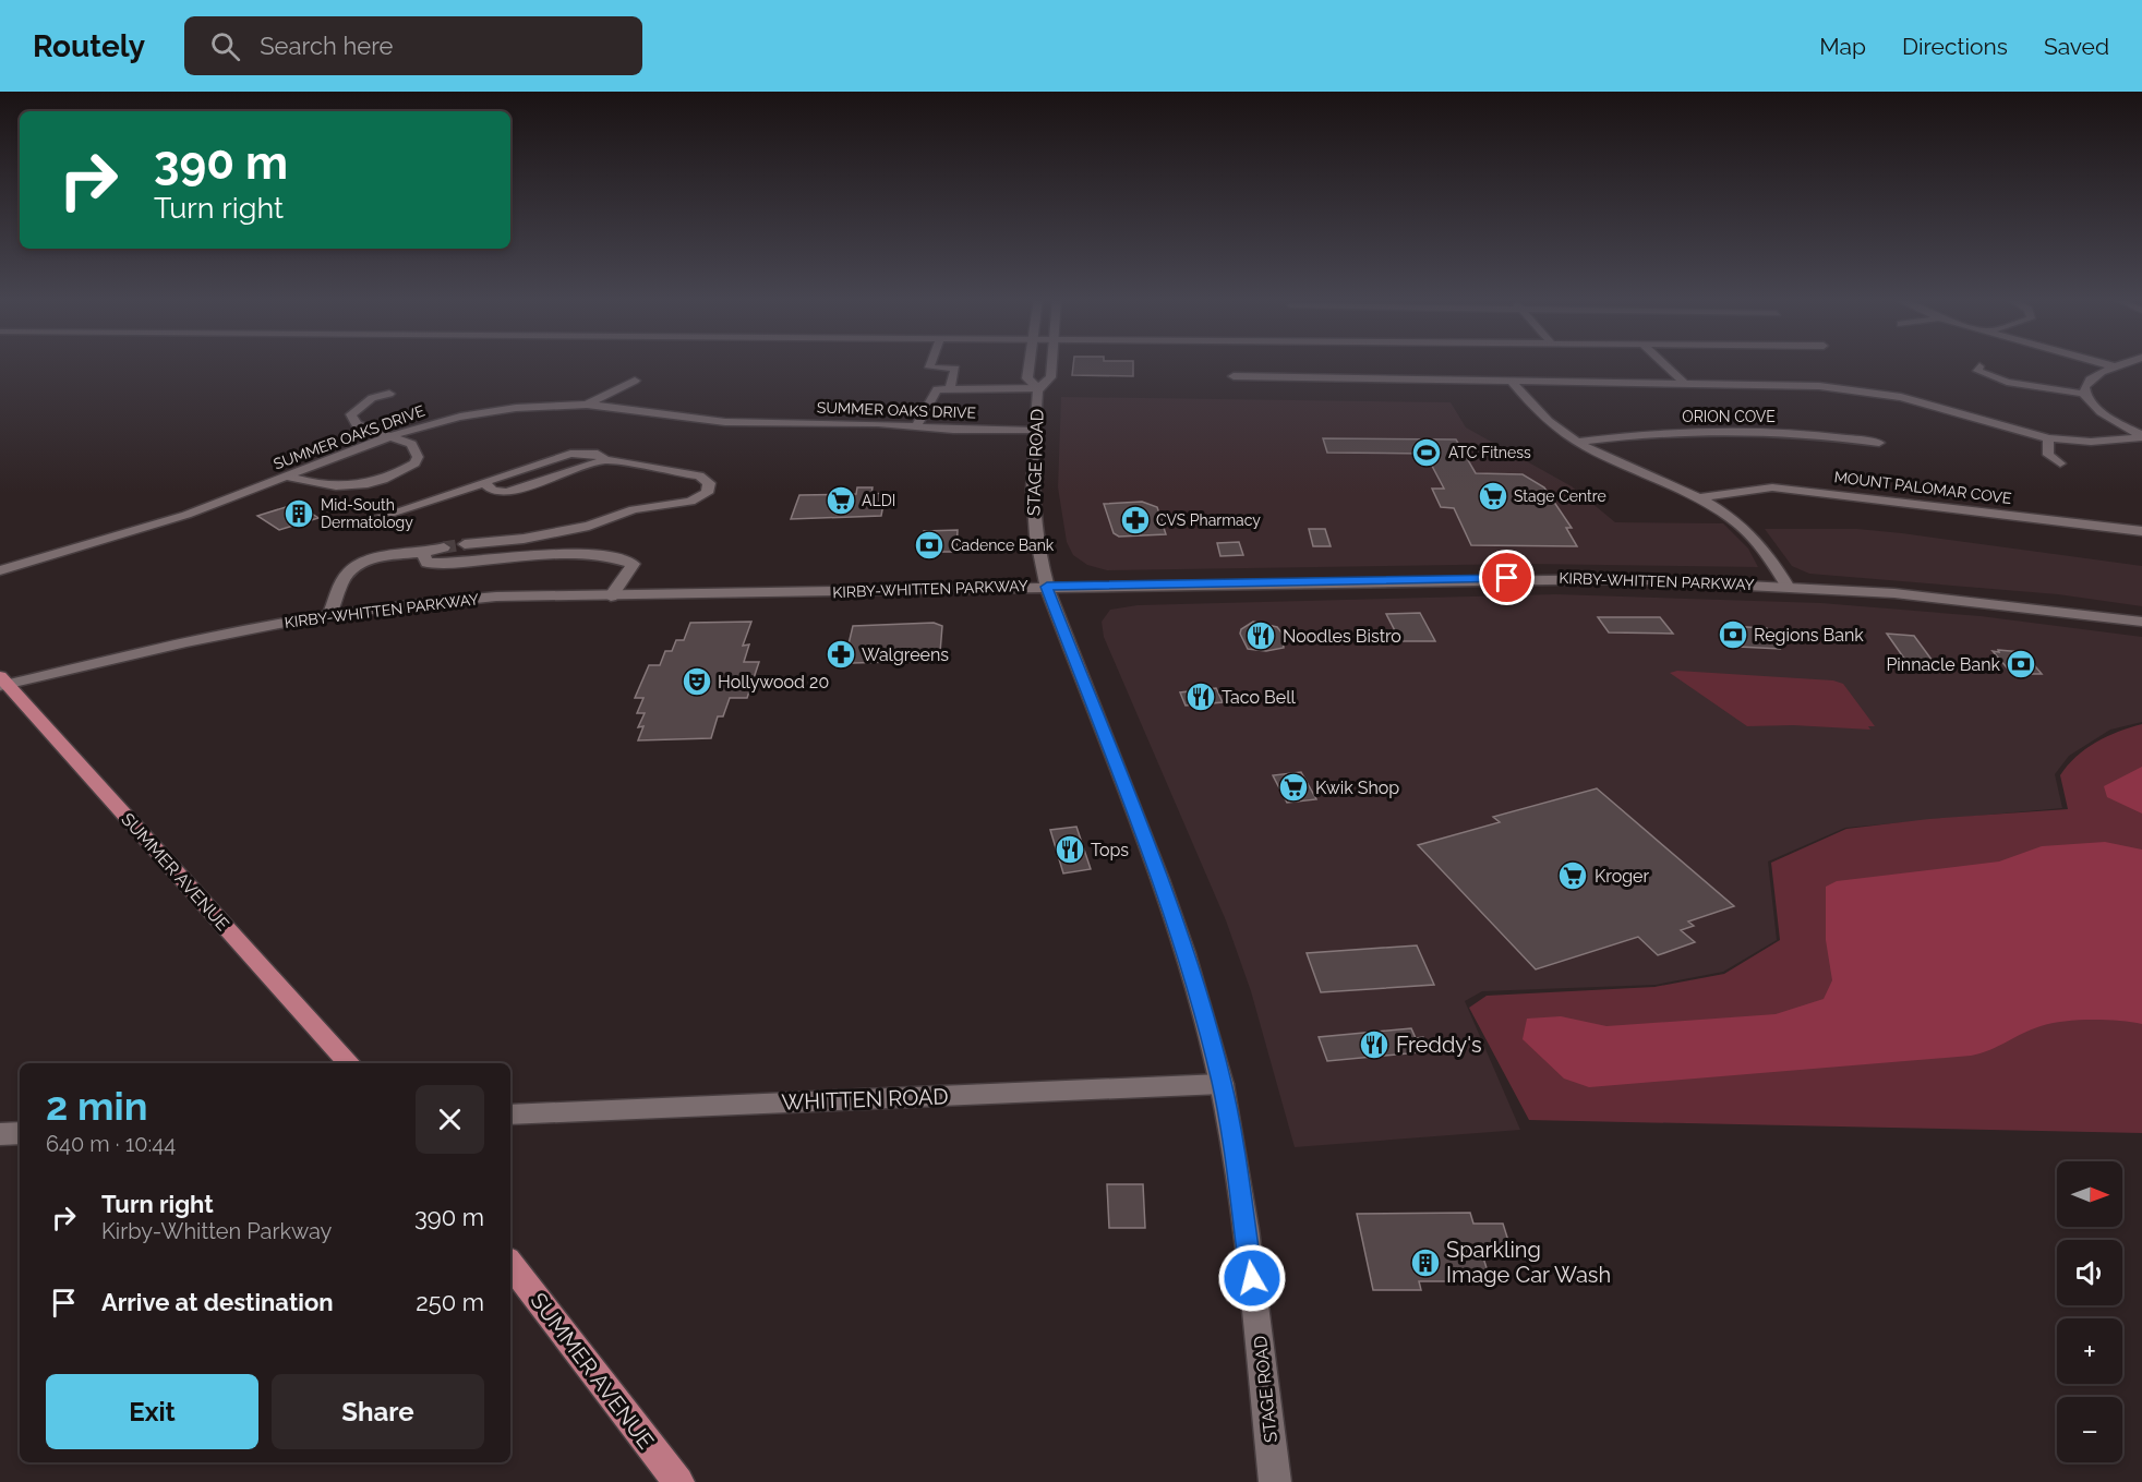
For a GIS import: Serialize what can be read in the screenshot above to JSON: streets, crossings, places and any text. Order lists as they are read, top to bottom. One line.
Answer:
{"streets":{"main road":["SUMMER AVENUE"],"street":["SUMMER OAKS DRIVE","ORION COVE","STAGE ROAD","MOUNT PALOMAR COVE","KIRBY-WHITTEN PARKWAY","WHITTEN ROAD"]},"crossings":[["SUMMER OAKS DRIVE","STAGE ROAD"],["STAGE ROAD","KIRBY-WHITTEN PARKWAY"],["STAGE ROAD","WHITTEN ROAD"],["KIRBY-WHITTEN PARKWAY","SUMMER AVENUE"]],"places":{"sports":["ATC Fitness"],"supermarket":["Stage Centre","ALDI","Kwik Shop","Kroger"],"building":["Mid-South Dermatology","Sparkling Image Car Wash"],"pharmacy":["CVS Pharmacy","Walgreens"],"bank":["Cadence Bank","Regions Bank","Pinnacle Bank"],"restaurant":["Noodles Bistro","Taco Bell","Tops","Freddy's"],"theatre":["Hollywood 20"]},"north":"right","page":{"header":"Routely","search":"Search here","nav":["Map","Directions","Saved"],"turn":["390 m","Turn right"],"heading":["2 min","640 m · 10:44"],"map_buttons":["+","−"],"list":[{"name":"Turn right","note":"Kirby-Whitten Parkway","value":"390 m"},{"name":"Arrive at destination","value":"250 m"}],"buttons":["Exit","Share"]}}
